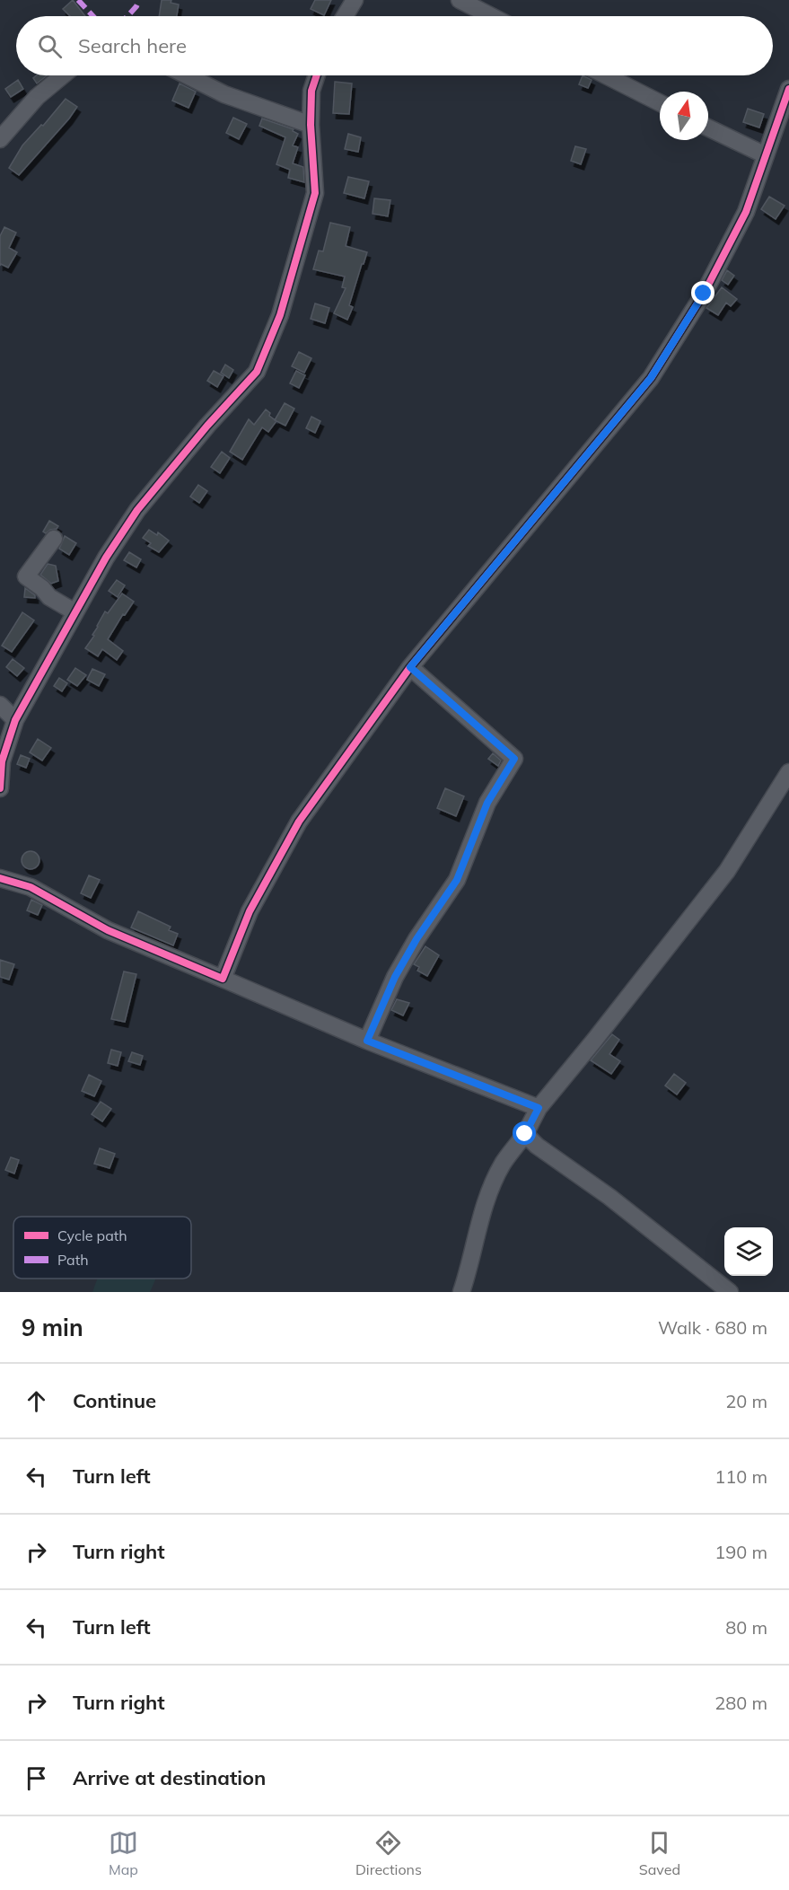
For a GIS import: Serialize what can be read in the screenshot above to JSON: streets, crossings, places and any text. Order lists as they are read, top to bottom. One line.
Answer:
{"legend":["Cycle path","Path"],"north":"top","page":{"search":"Search here","heading":["9 min","Walk · 680 m"],"list":[["Continue","20 m"],["Turn left","110 m"],["Turn right","190 m"],["Turn left","80 m"],["Turn right","280 m"],"Arrive at destination"],"nav":["Map","Directions","Saved"]}}
